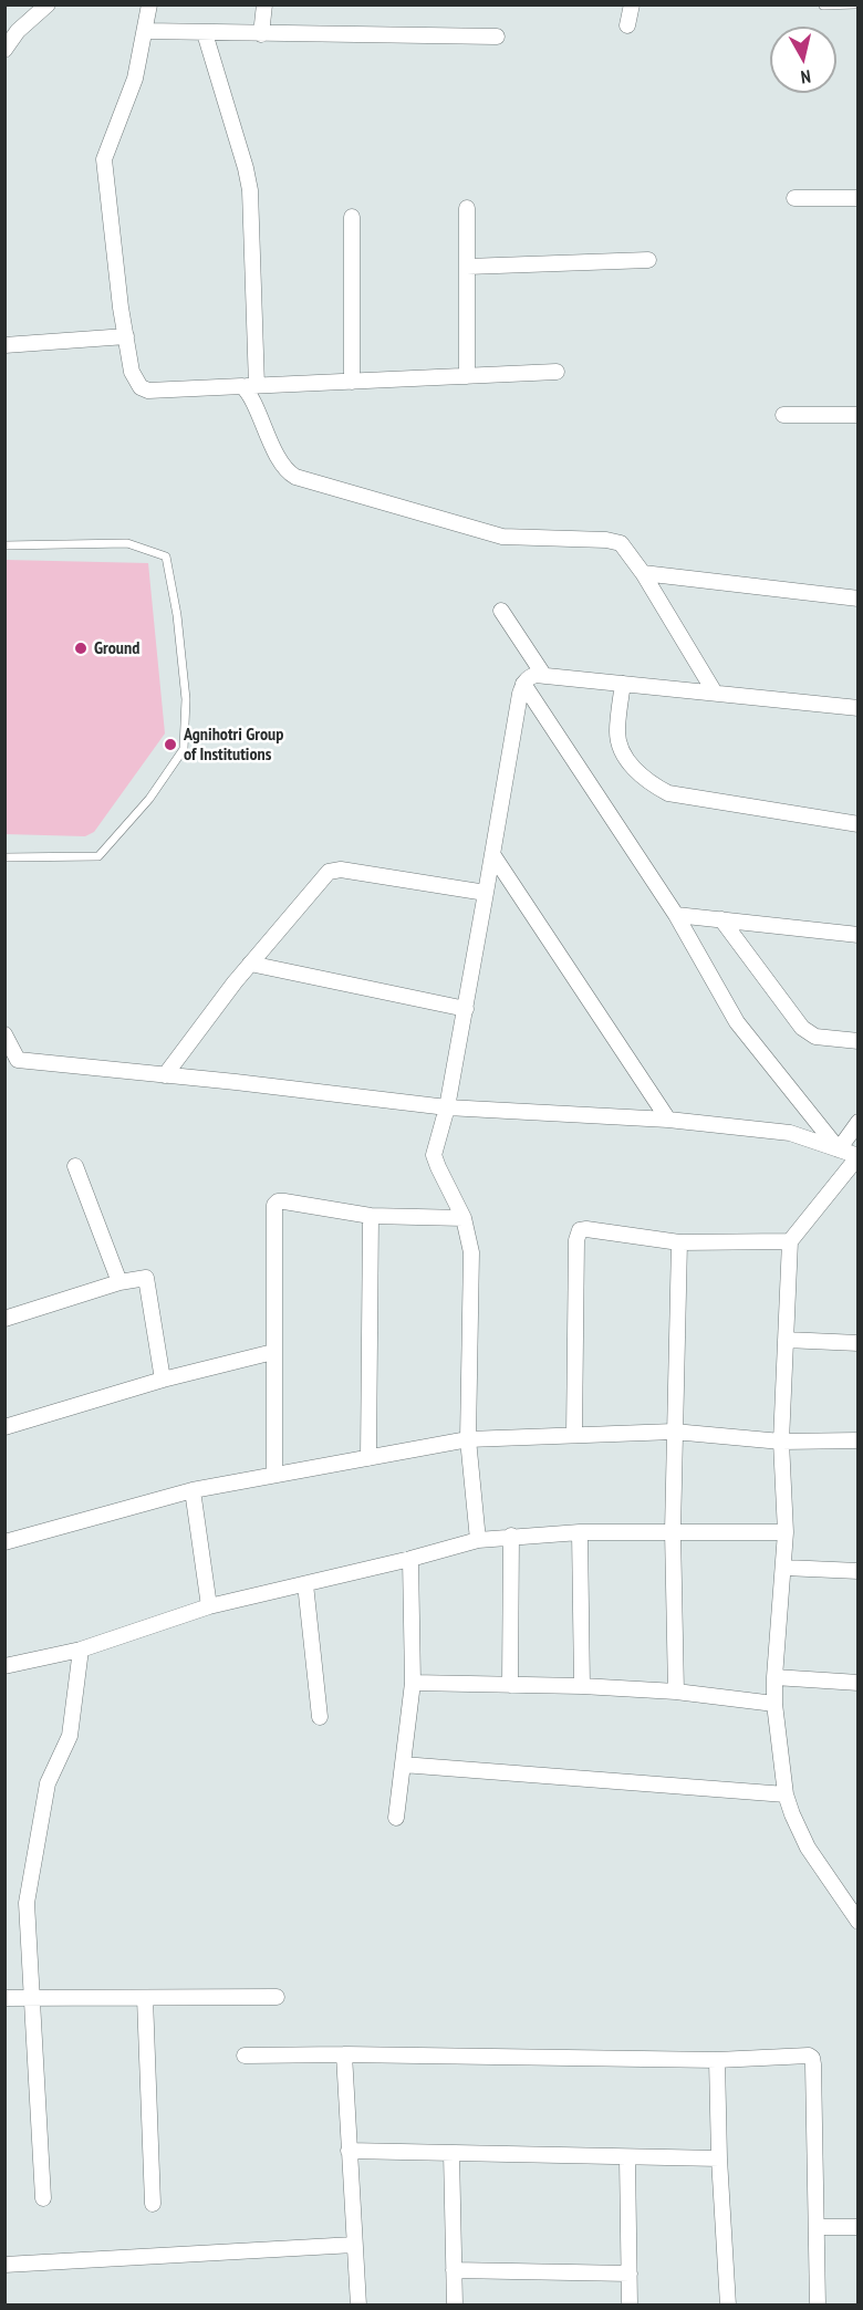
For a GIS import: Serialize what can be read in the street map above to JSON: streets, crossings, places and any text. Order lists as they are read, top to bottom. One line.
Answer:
{"places":["Ground","Agnihotri Group of Institutions"],"north":"bottom"}
